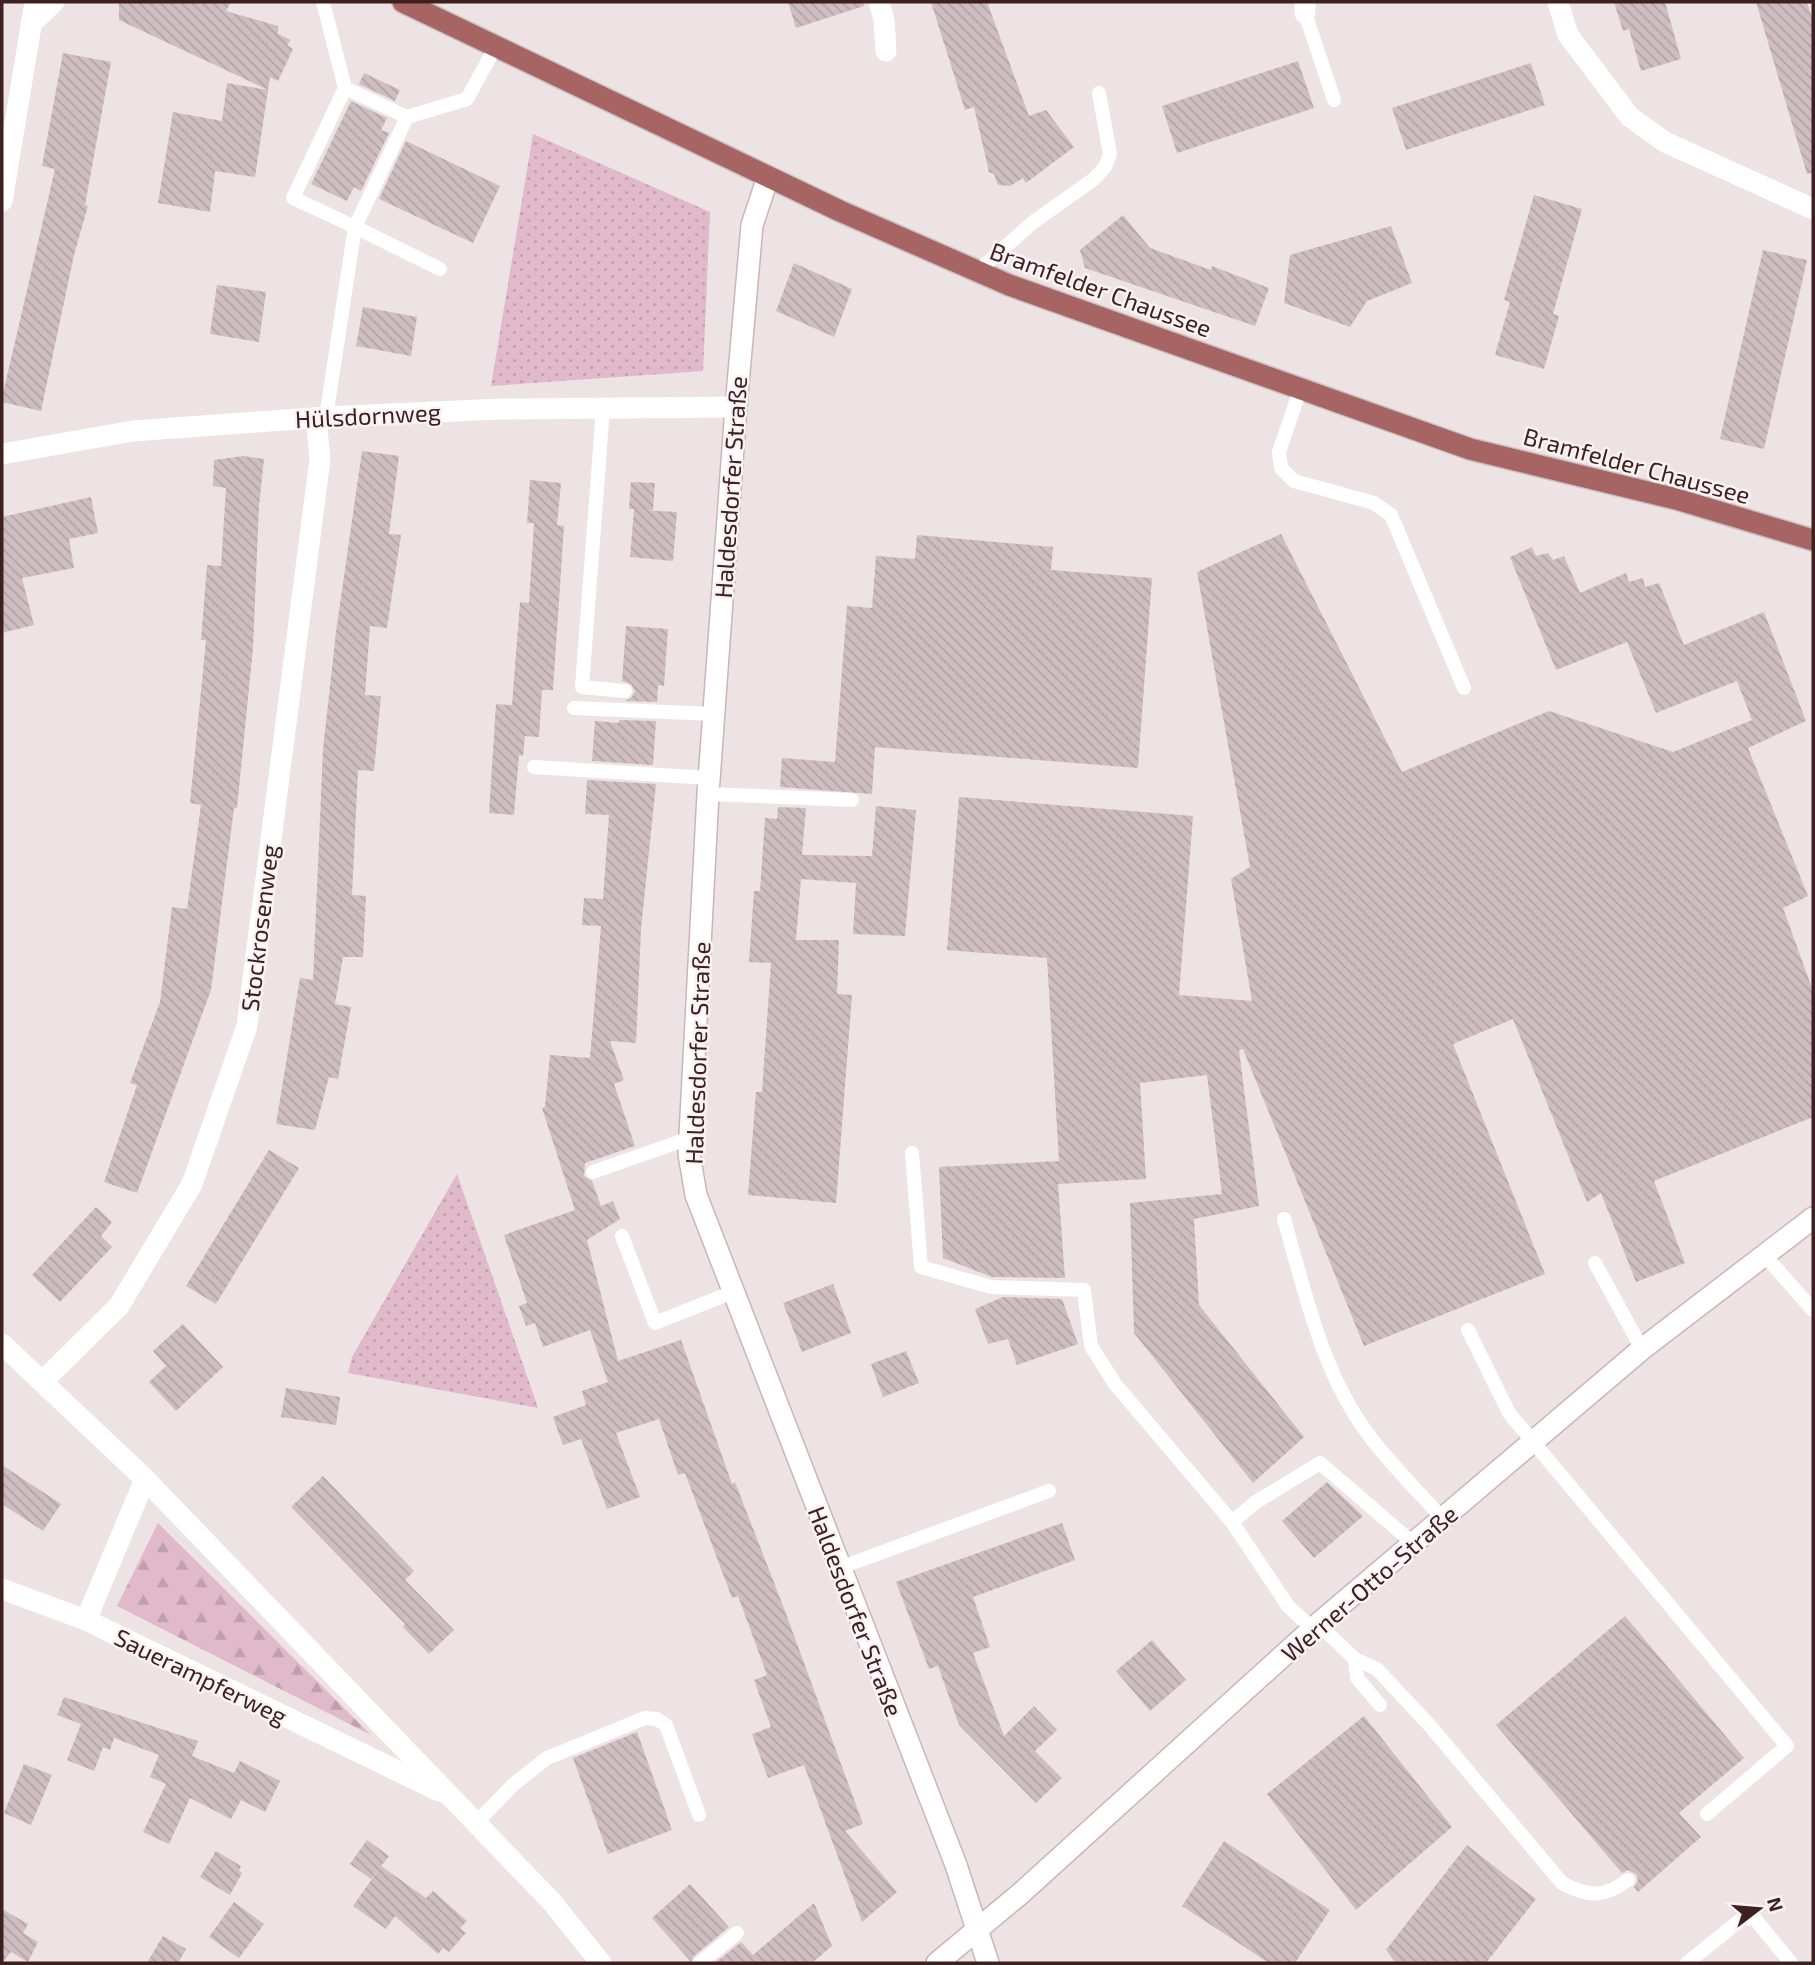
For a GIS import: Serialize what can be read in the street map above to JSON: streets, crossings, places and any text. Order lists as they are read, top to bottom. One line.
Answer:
{"streets":{"main road":["Bramfelder Chaussee"],"street":["Hülsdornweg","Haldesdorfer Straße","Stockrosenweg","Werner-Otto-Straße","Sauerampferweg"]},"crossings":[["Bramfelder Chaussee","Haldesdorfer Straße"],["Hülsdornweg","Haldesdorfer Straße"],["Hülsdornweg","Stockrosenweg"],["Haldesdorfer Straße","Werner-Otto-Straße"],["Stockrosenweg","Sauerampferweg"]],"north":"right"}
